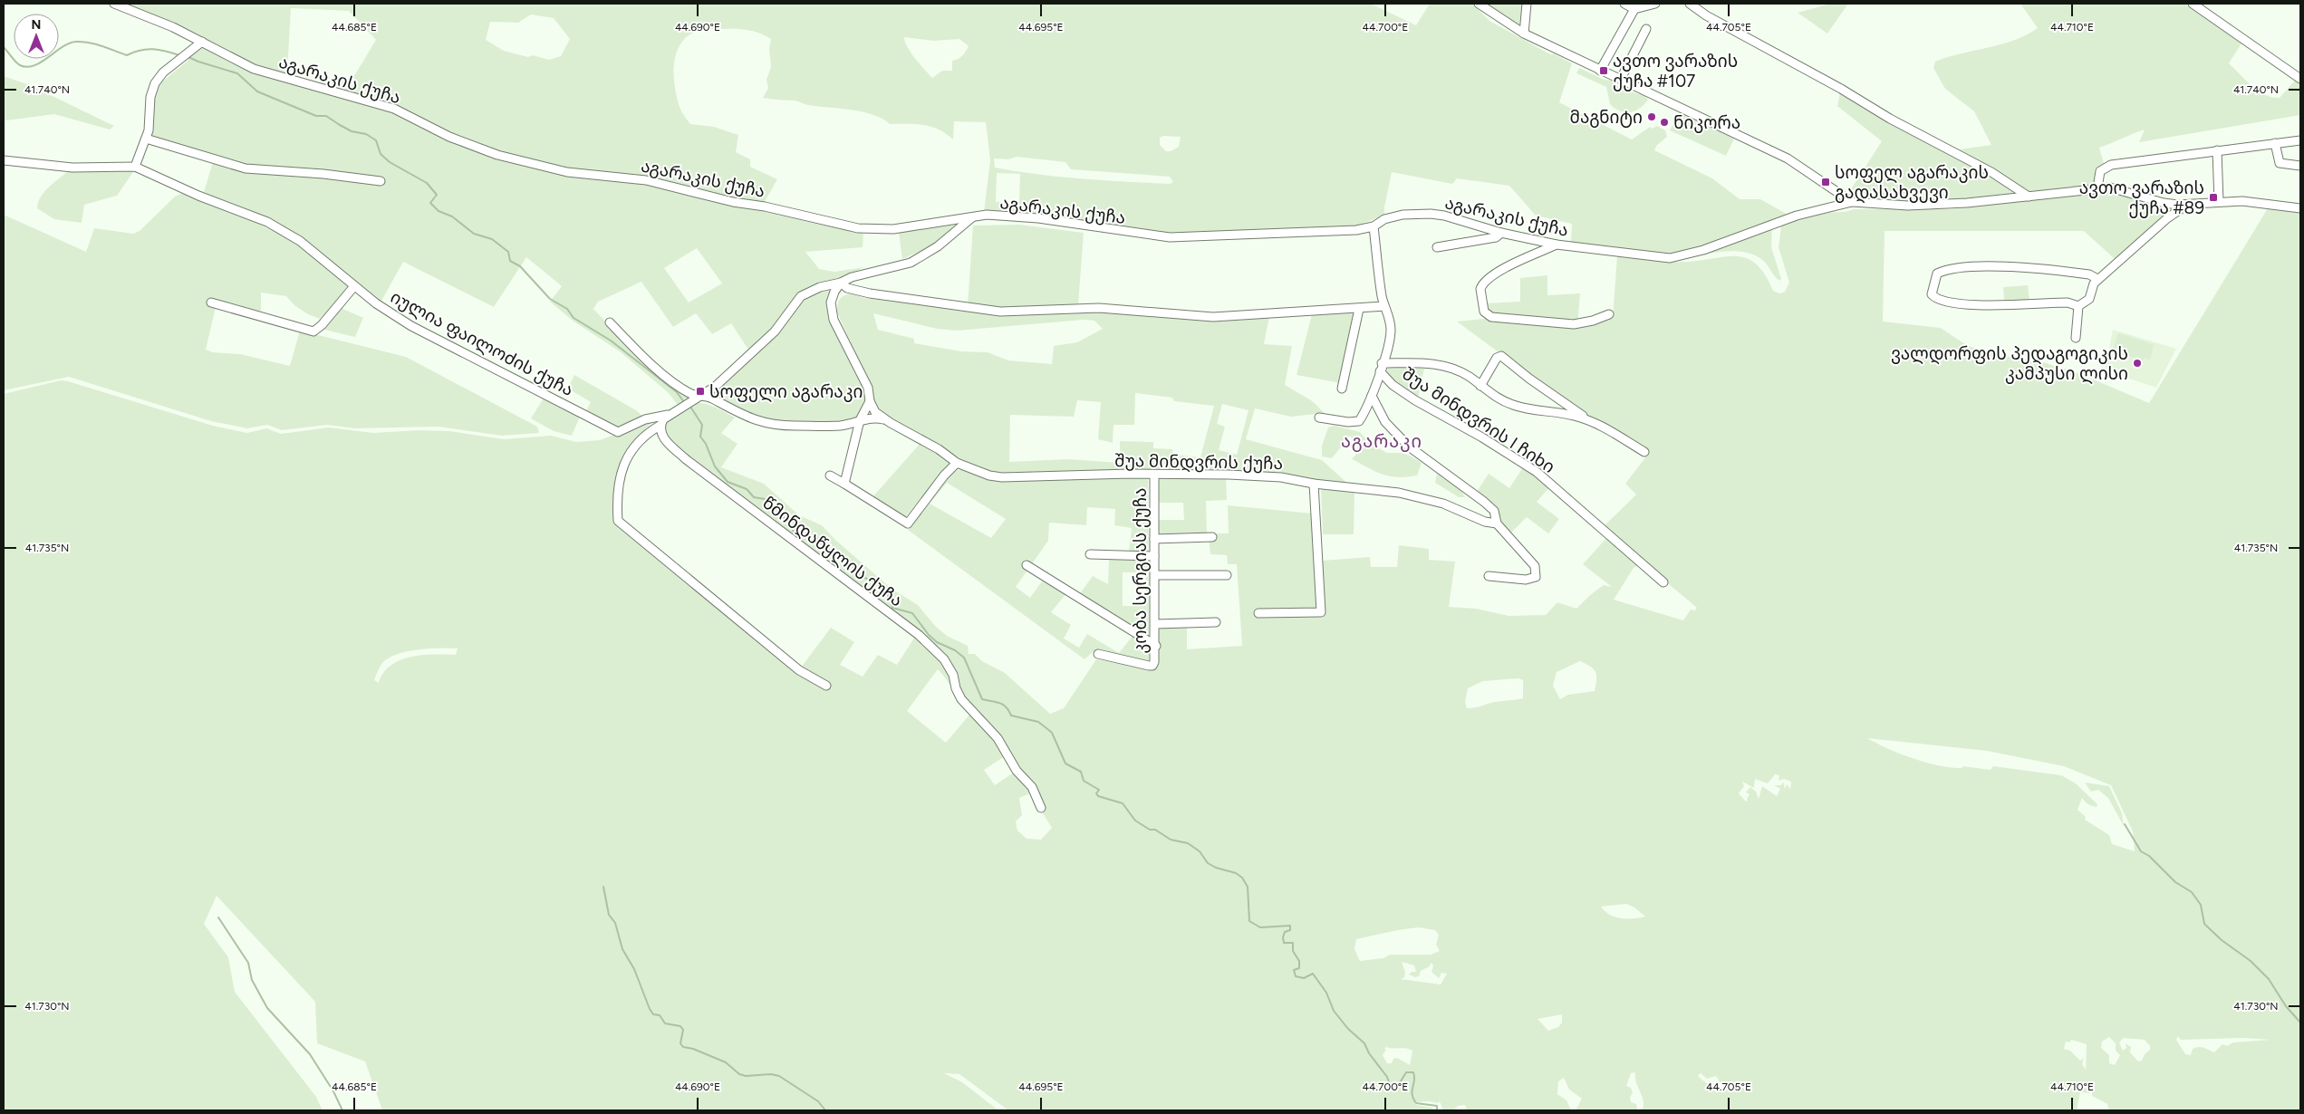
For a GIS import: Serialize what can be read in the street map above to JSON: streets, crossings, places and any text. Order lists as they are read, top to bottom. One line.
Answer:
{"streets":{"street":["აგარაკის ქუჩა","იულია ფაილოძის ქუჩა","შუა მინდვრის I ჩიხი","შუა მინდვრის ქუჩა","წმინდაწყლის ქუჩა","კობა სერგიას ქუჩა"]},"crossings":[["შუა მინდვრის ქუჩა","კობა სერგიას ქუჩა"]],"districts":["აგარაკი"],"places":{"transit":["ავთო ვარაზის ქუჩა #107","სოფელ აგარაკის გადასახვევი","ავთო ვარაზის ქუჩა #89","სოფელი აგარაკი"],"other":["მაგნიტი","ნიკორა","ვალდორფის პედაგოგიკის კამპუსი ლისი"]},"north":"top","coordinates":["44.685°E","44.690°E","44.695°E","44.700°E","44.705°E","44.710°E","41.740°N","41.735°N","41.730°N"]}
